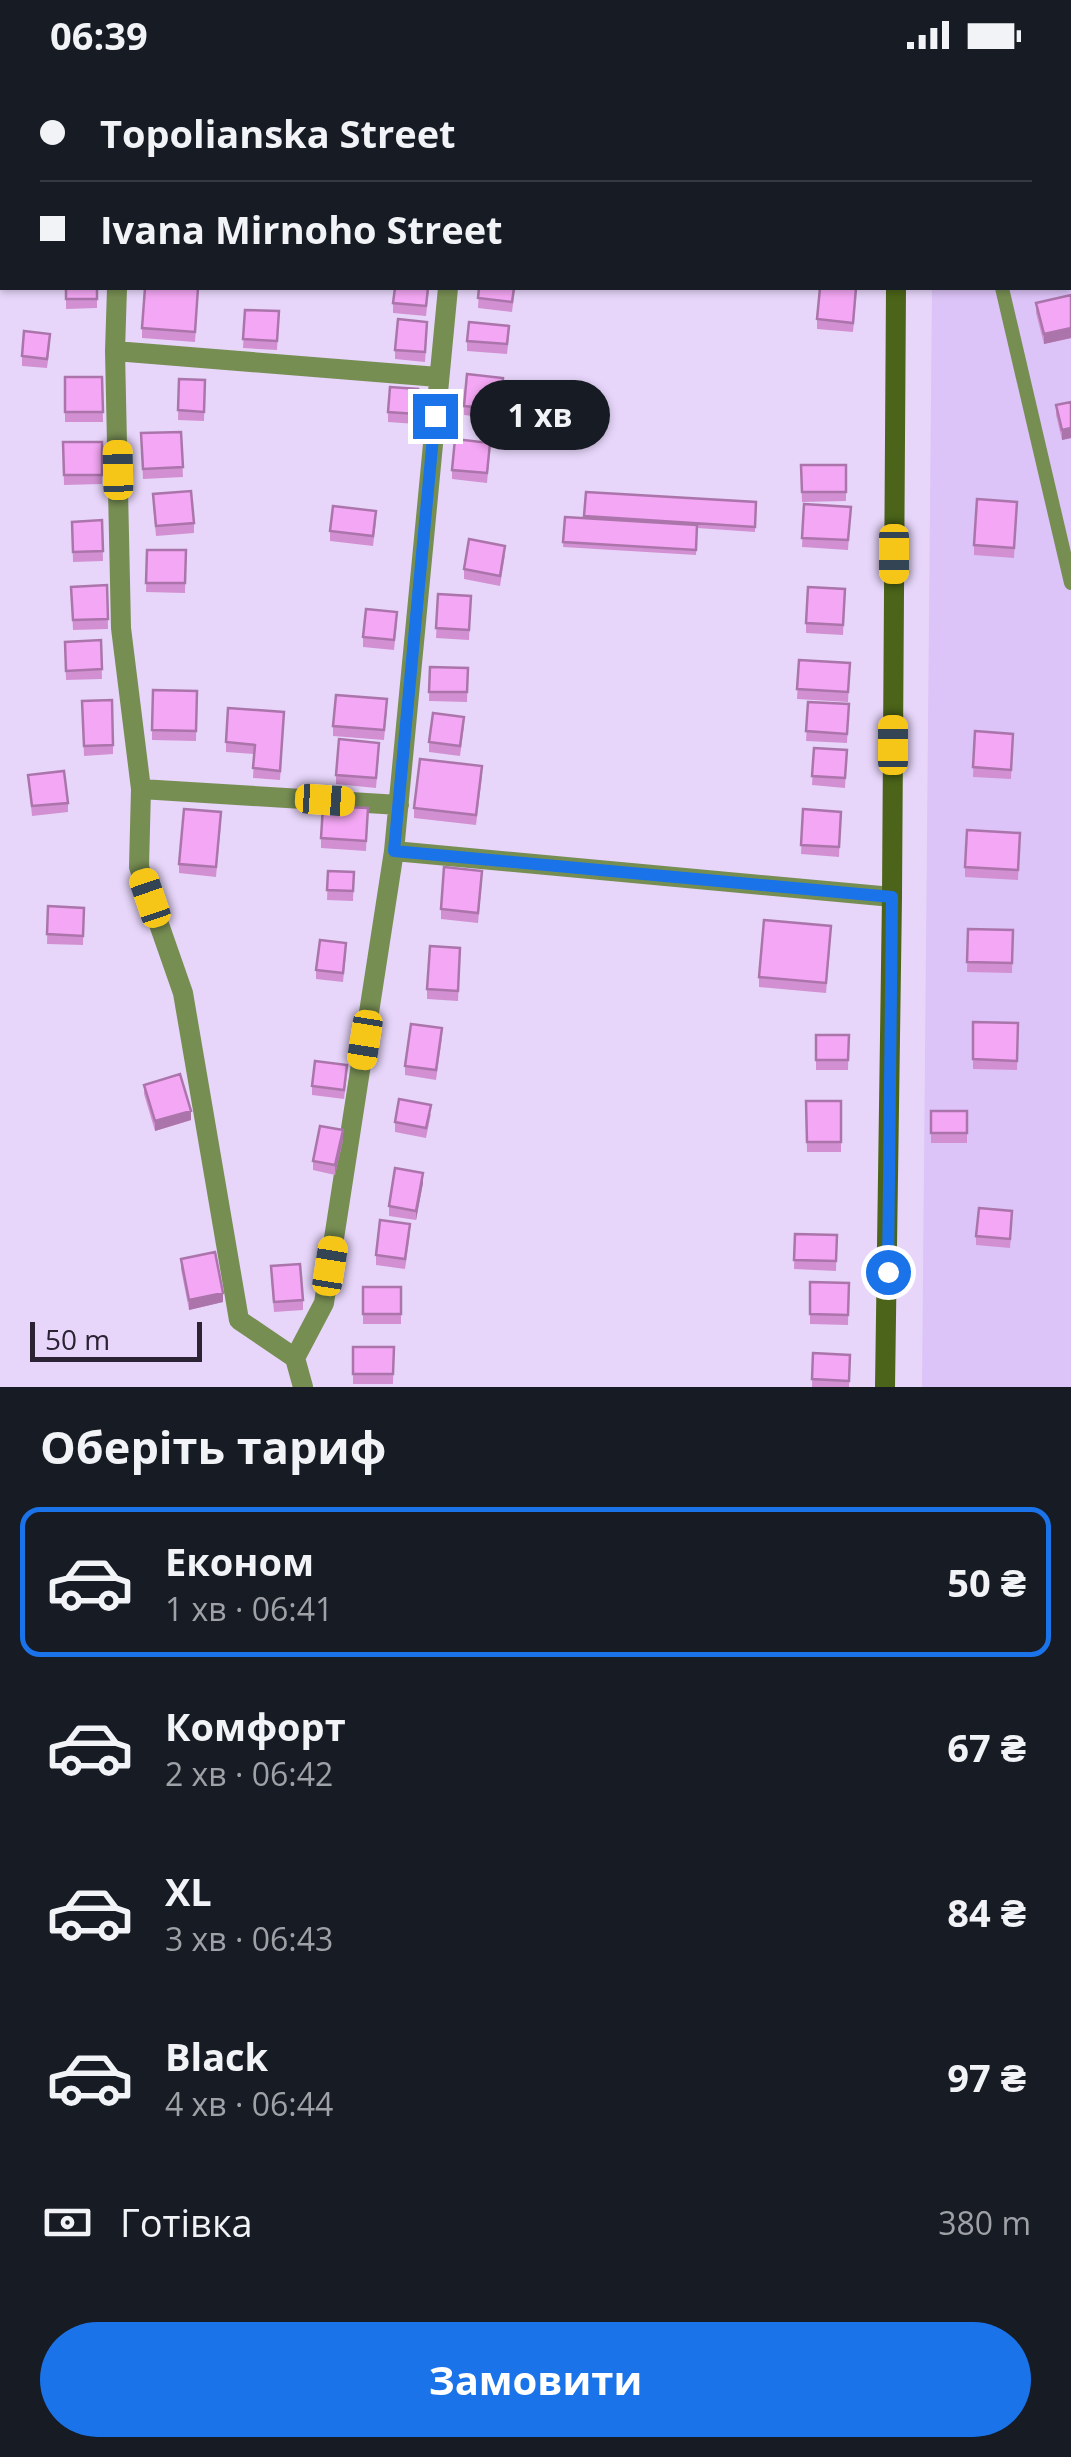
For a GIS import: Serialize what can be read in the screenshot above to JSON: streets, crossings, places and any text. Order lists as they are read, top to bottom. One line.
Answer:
{"scale_bar":"50 m","page":{"status":"06:39","banner":["Topolianska Street","Ivana Mirnoho Street"],"bubble":"1 хв","scale":"50 m","heading":"Оберіть тариф","list":[{"name":"Економ","note":"1 хв · 06:41","value":"50 ₴"},{"name":"Комфорт","note":"2 хв · 06:42","value":"67 ₴"},{"name":"XL","note":"3 хв · 06:43","value":"84 ₴"},{"name":"Black","note":"4 хв · 06:44","value":"97 ₴"}],"pay":["Готівка","380 m"],"buttons":"Замовити"}}
